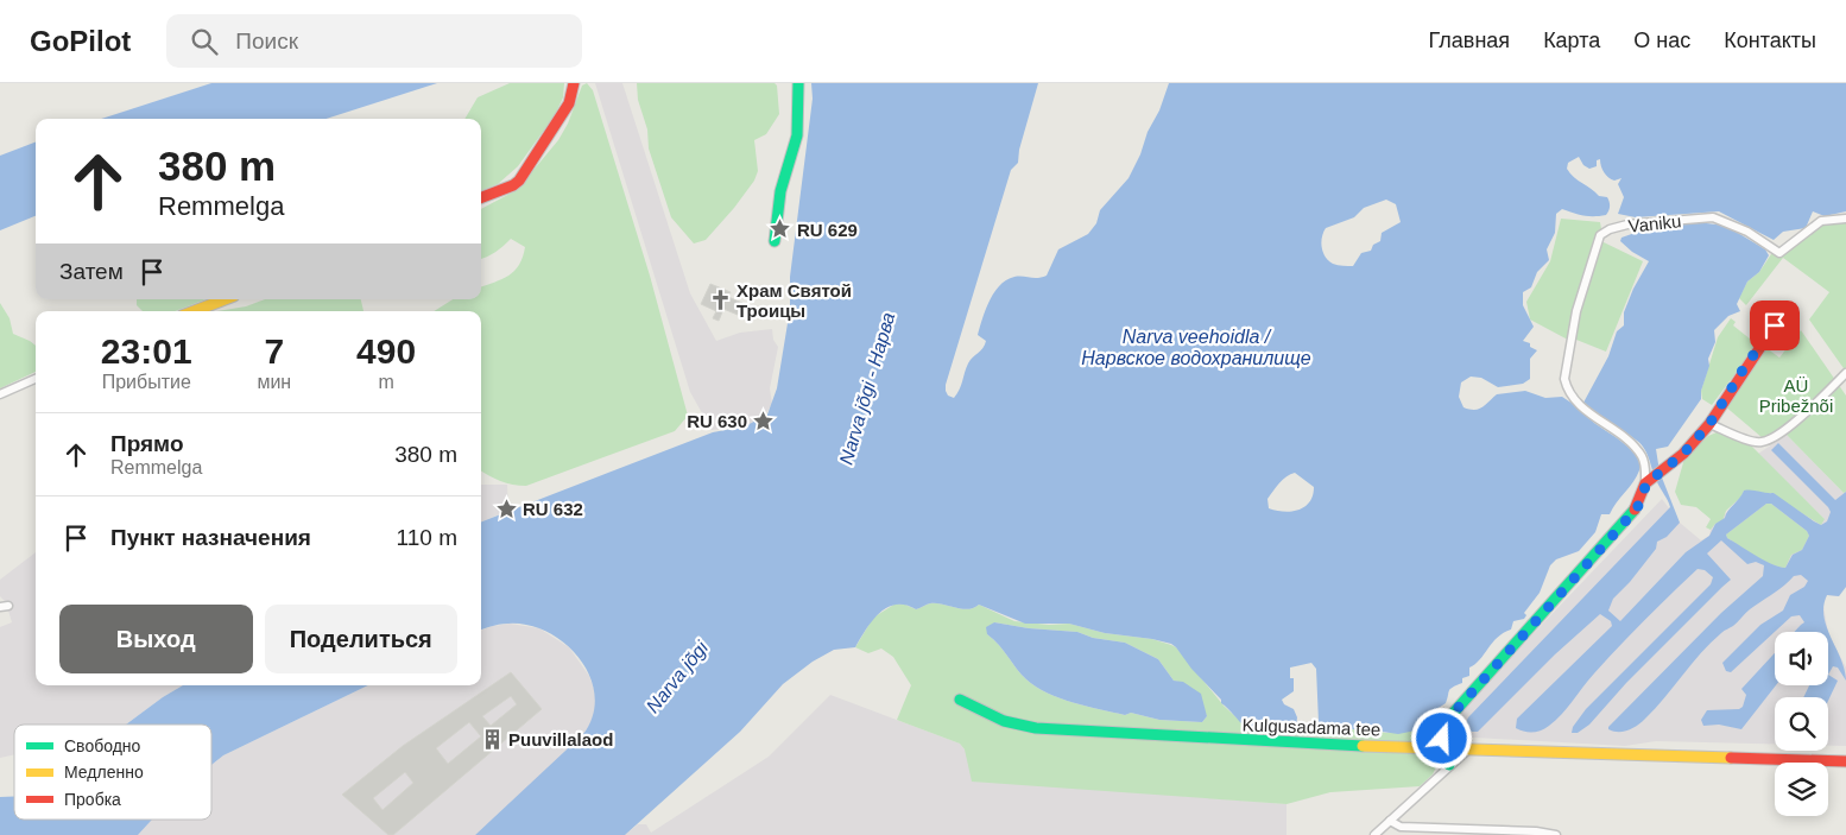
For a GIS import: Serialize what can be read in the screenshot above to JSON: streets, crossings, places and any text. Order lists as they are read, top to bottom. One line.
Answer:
{"streets":{"street":["Vaniku","Kulgusadama tee"]},"water":["Narva veehoidla / Нарвское водохранилище","Narva jõgi - Нарва","Narva jõgi"],"parks":["AÜ Pribežnõi"],"places":{"place":["RU 629","RU 630","RU 632"],"church":["Храм Святой Троицы"],"building":["Puuvillalaod"]},"legend":["Свободно","Медленно","Пробка"],"page":{"header":"GoPilot","search":"Поиск","nav":["Главная","Карта","О нас","Контакты"],"turn":["380 m","Remmelga"],"then":"Затем","eta":["23:01","Прибытие","7","мин","490","m"],"list":[{"name":"Прямо","note":"Remmelga","value":"380 m"},{"name":"Пункт назначения","value":"110 m"}],"buttons":["Выход","Поделиться"]}}
